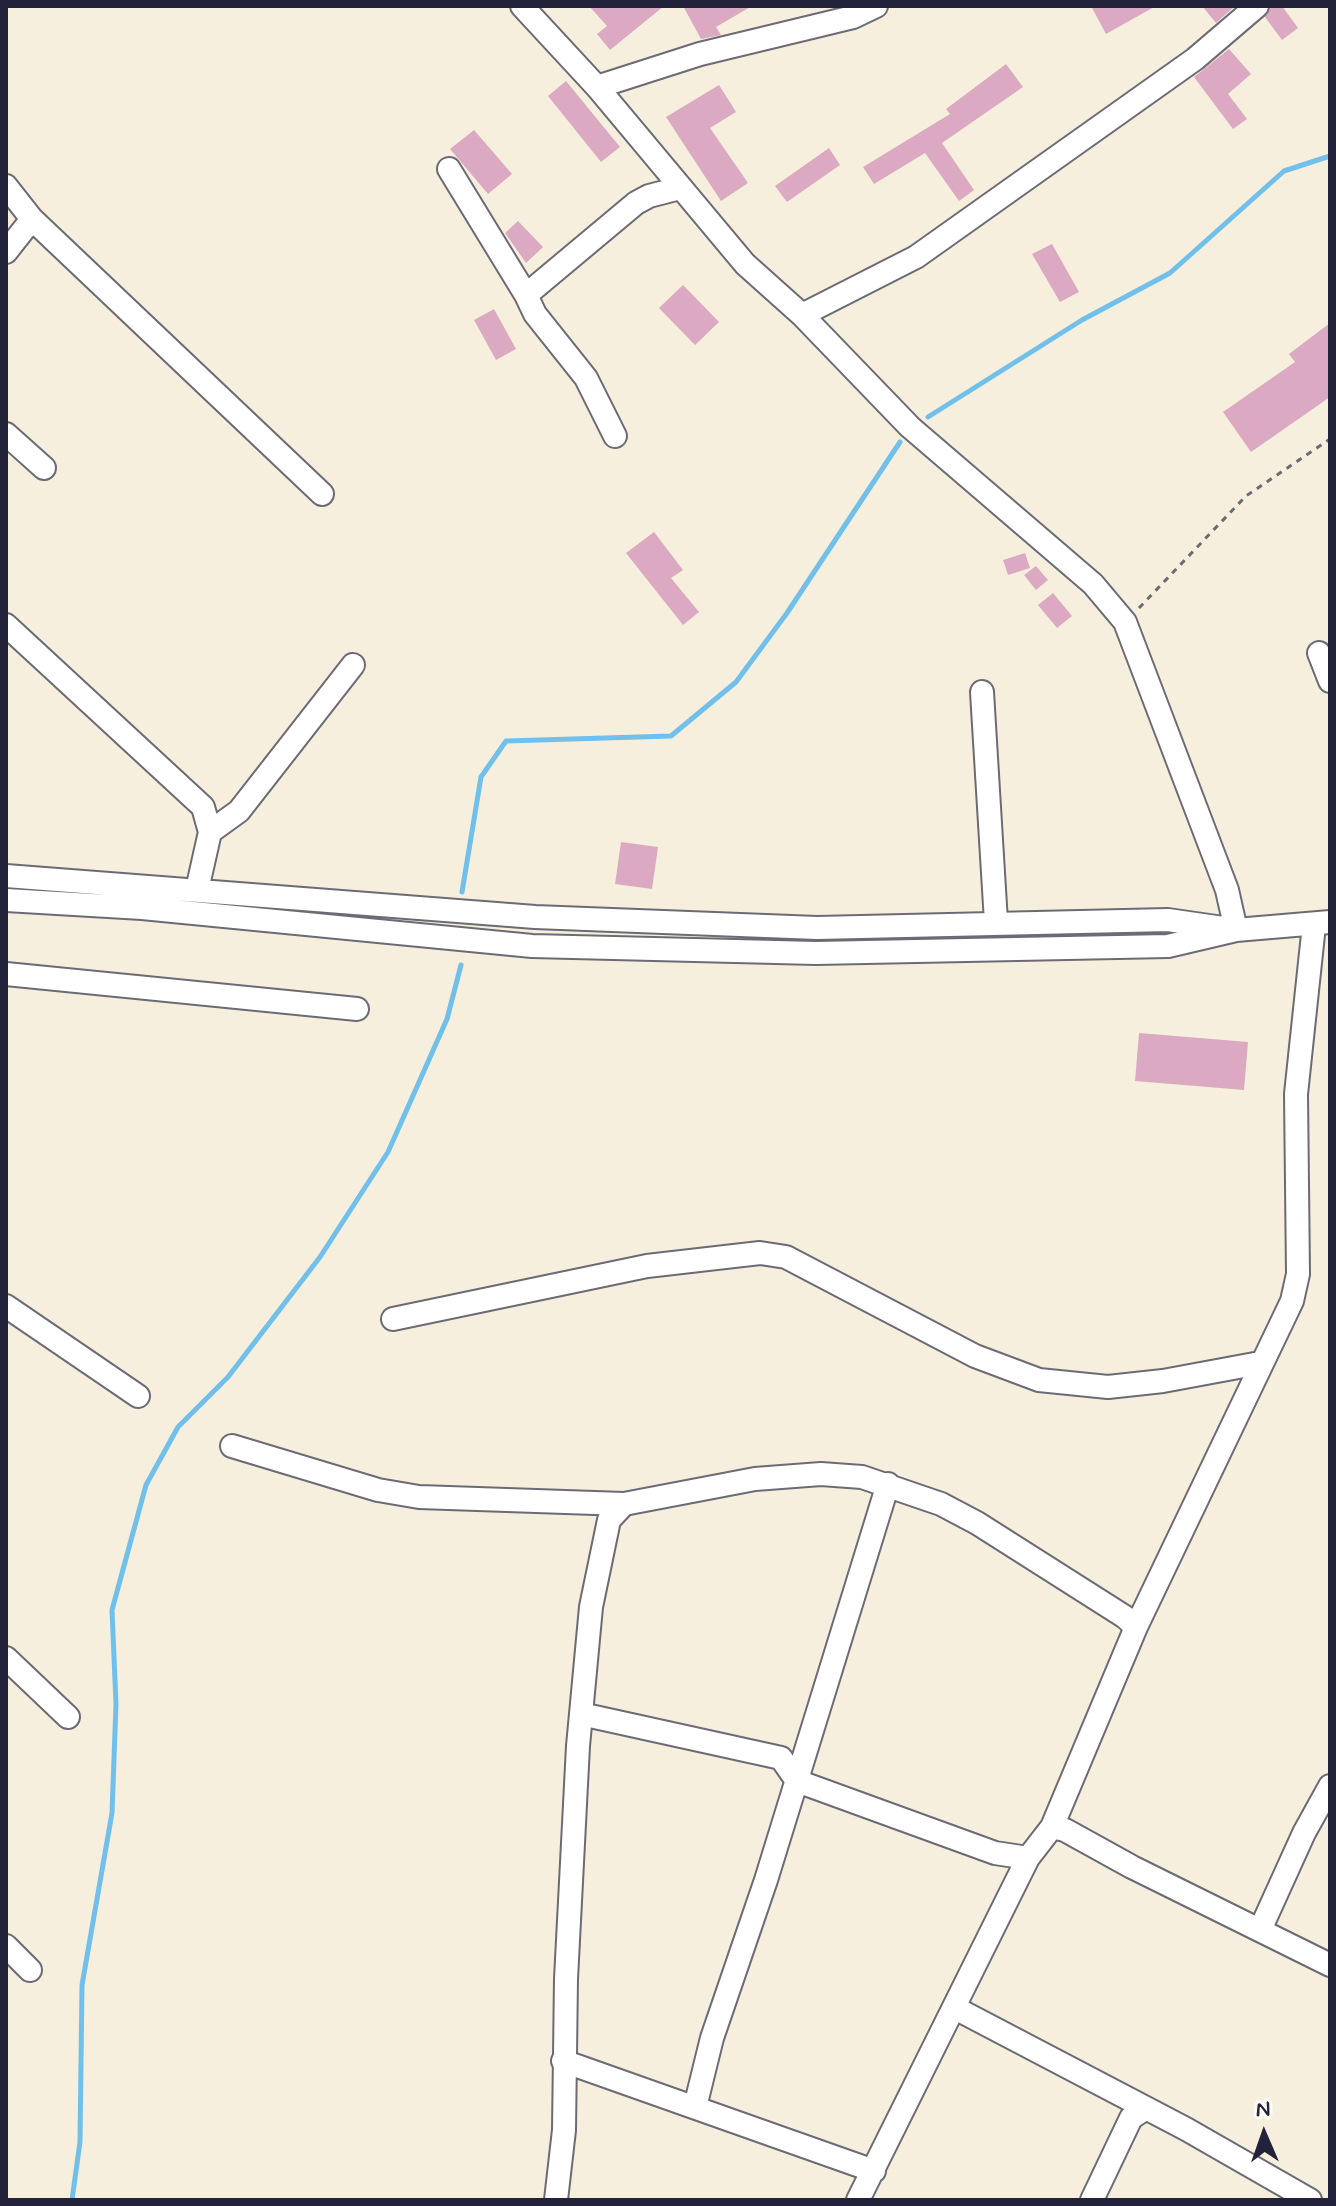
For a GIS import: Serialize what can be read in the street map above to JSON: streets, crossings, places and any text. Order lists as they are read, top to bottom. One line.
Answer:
{"north":"top"}
